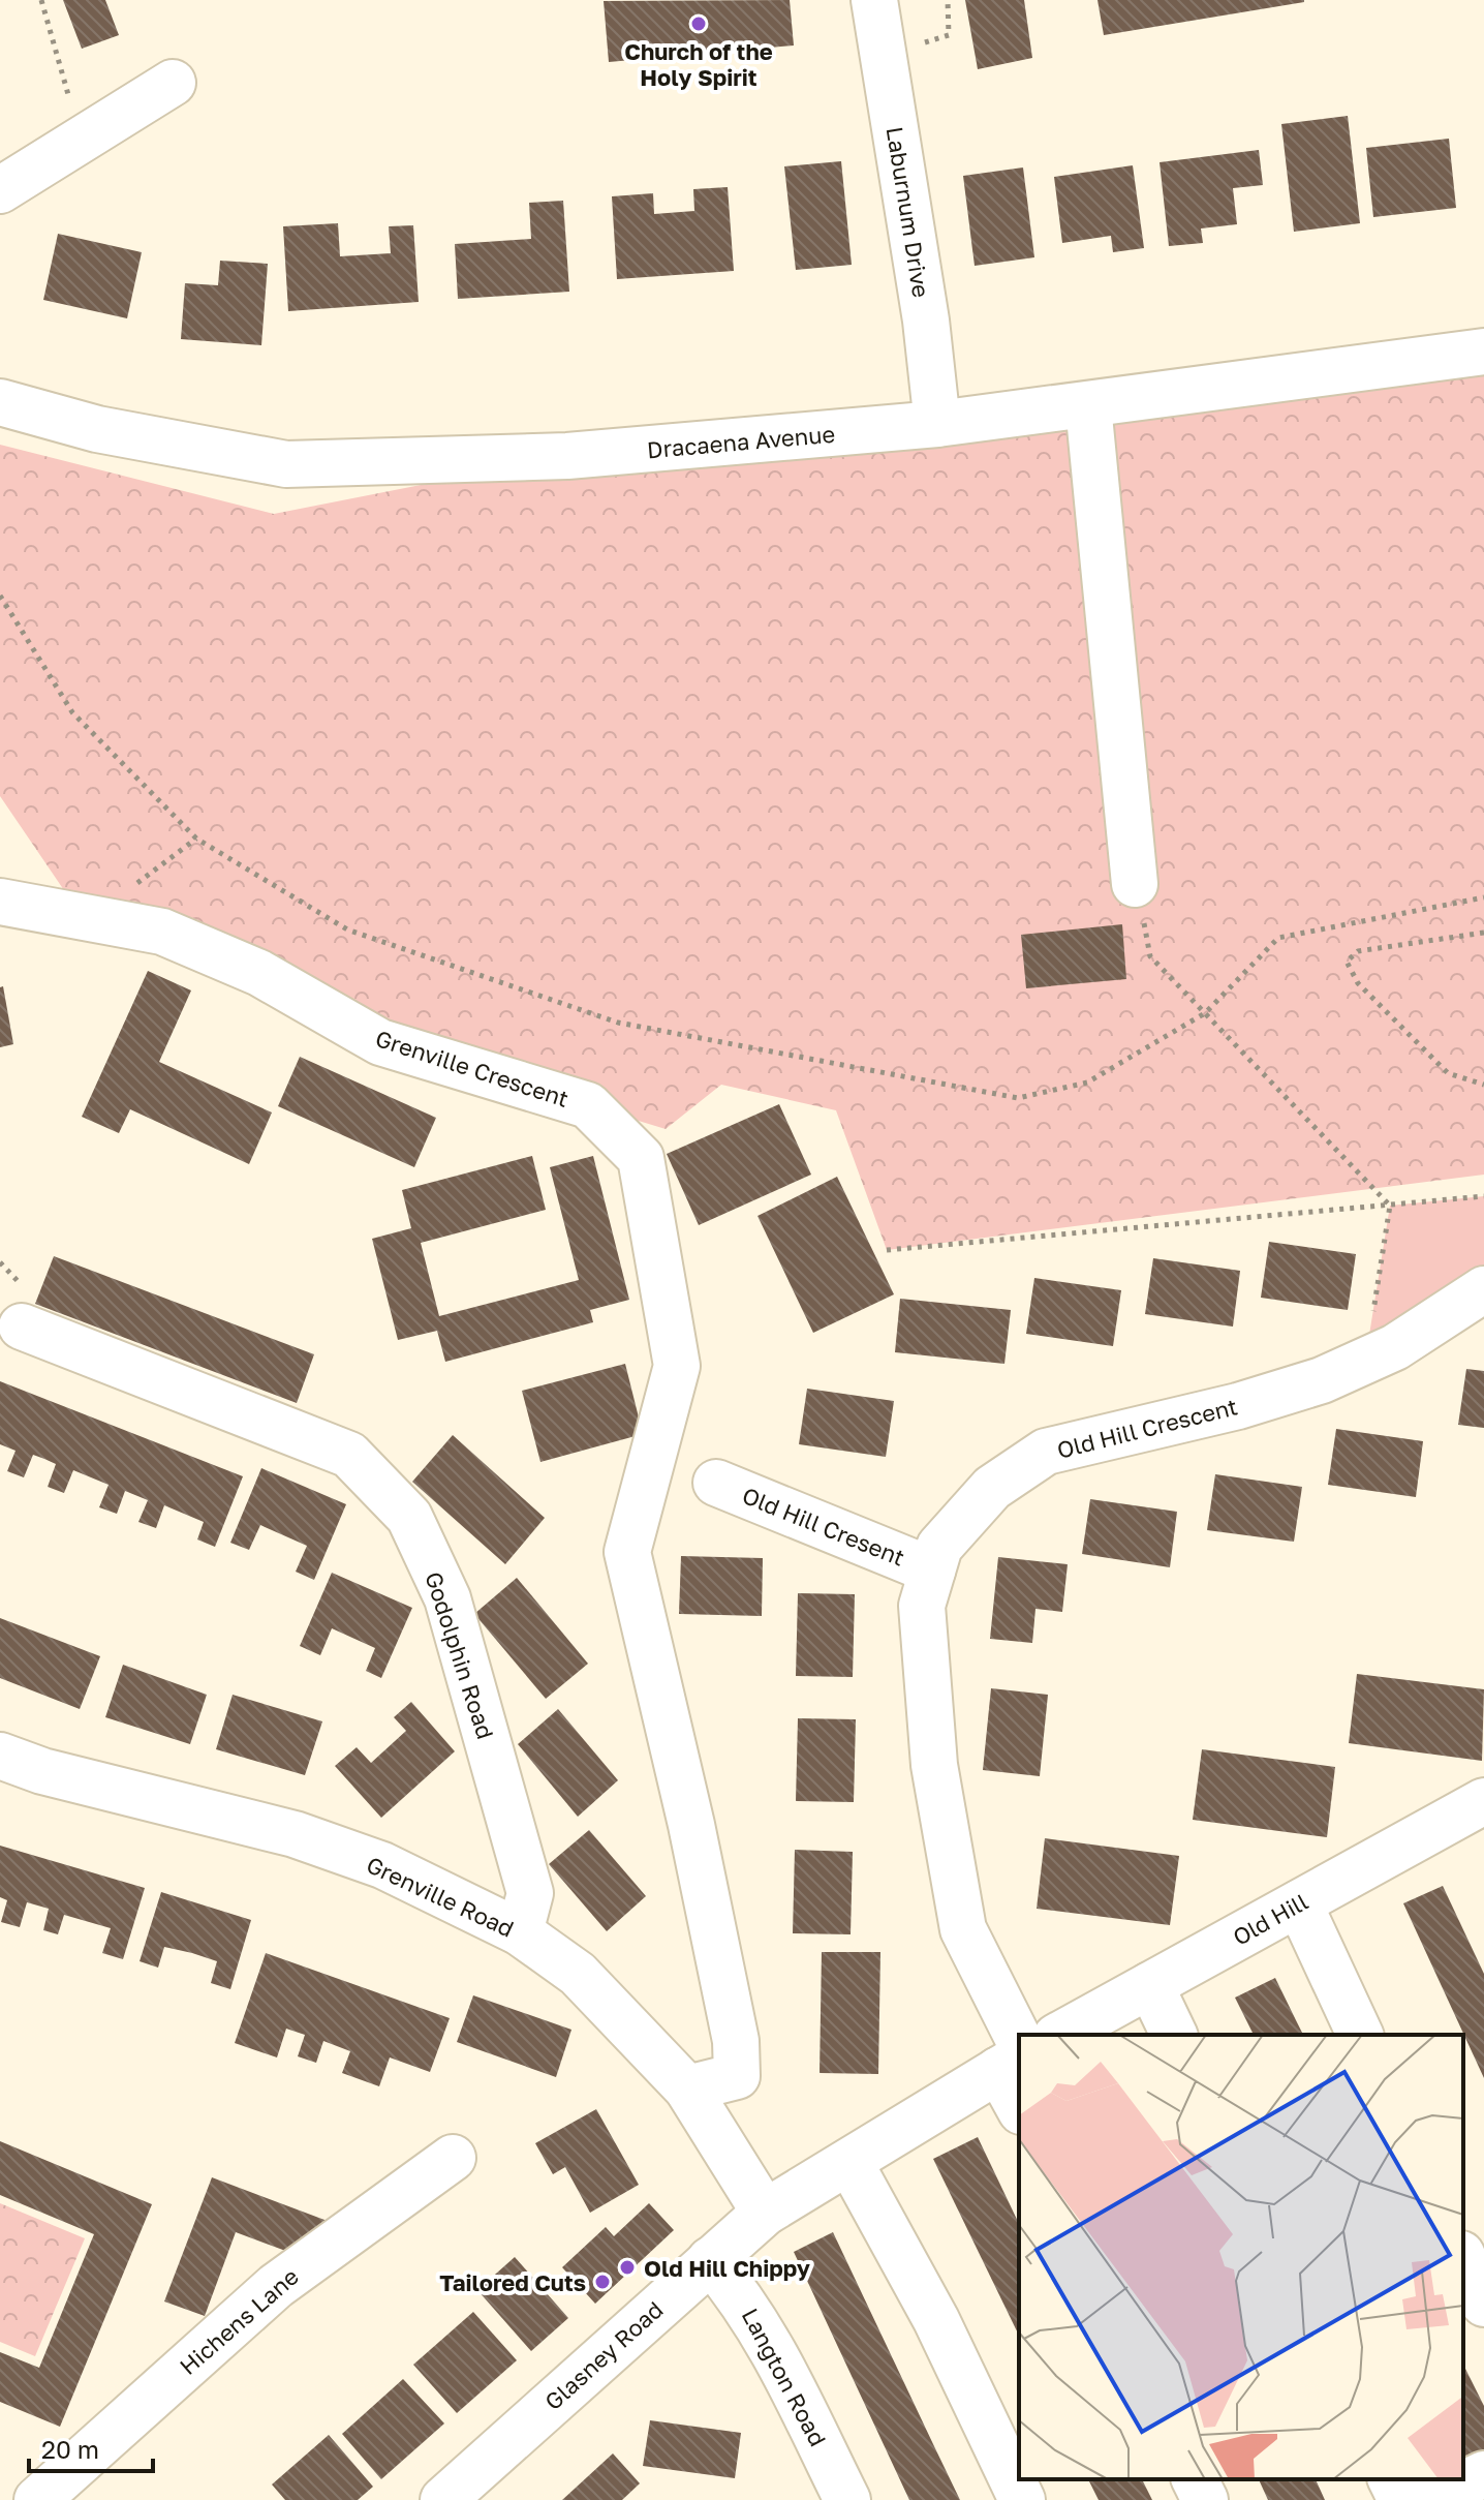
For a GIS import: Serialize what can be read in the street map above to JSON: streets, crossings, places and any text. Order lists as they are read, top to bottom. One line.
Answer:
{"streets":{"street":["Laburnum Drive","Dracaena Avenue","Grenville Crescent","Old Hill Crescent","Old Hill Cresent","Godolphin Road","Grenville Road","Old Hill","Hichens Lane","Glasney Road","Langton Road"]},"crossings":[["Laburnum Drive","Dracaena Avenue"],["Grenville Crescent","Grenville Road"],["Old Hill Crescent","Old Hill Cresent"],["Godolphin Road","Grenville Road"],["Grenville Road","Glasney Road"],["Glasney Road","Langton Road"]],"places":["Church of the Holy Spirit","Old Hill Chippy","Tailored Cuts"],"scale_bar":"20 m"}
